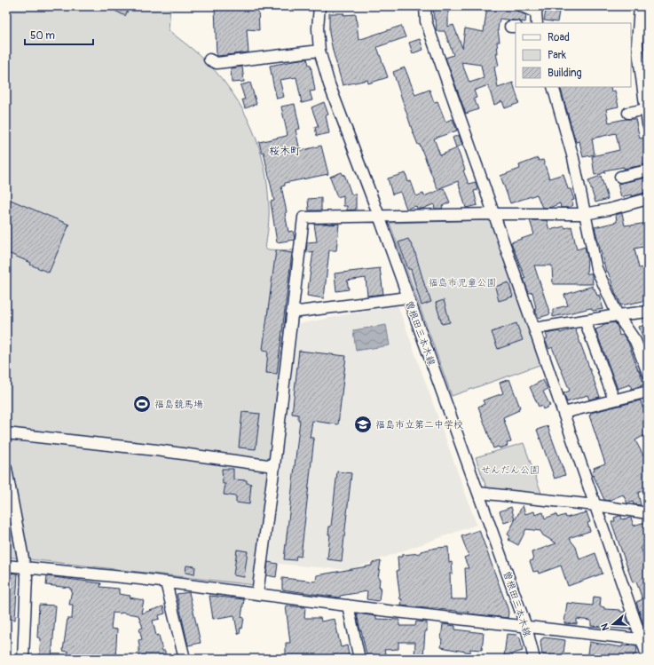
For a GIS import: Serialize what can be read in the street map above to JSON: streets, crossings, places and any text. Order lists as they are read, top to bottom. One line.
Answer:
{"streets":{"street":["曽根田三本木線"]},"districts":["桜木町"],"parks":["福島市児童公園","せんだん公園"],"places":{"sports":["福島競馬場"],"school or university":["福島市立第二中学校"]},"legend":["Road","Park","Building"],"scale_bar":"50 m","north":"left"}
